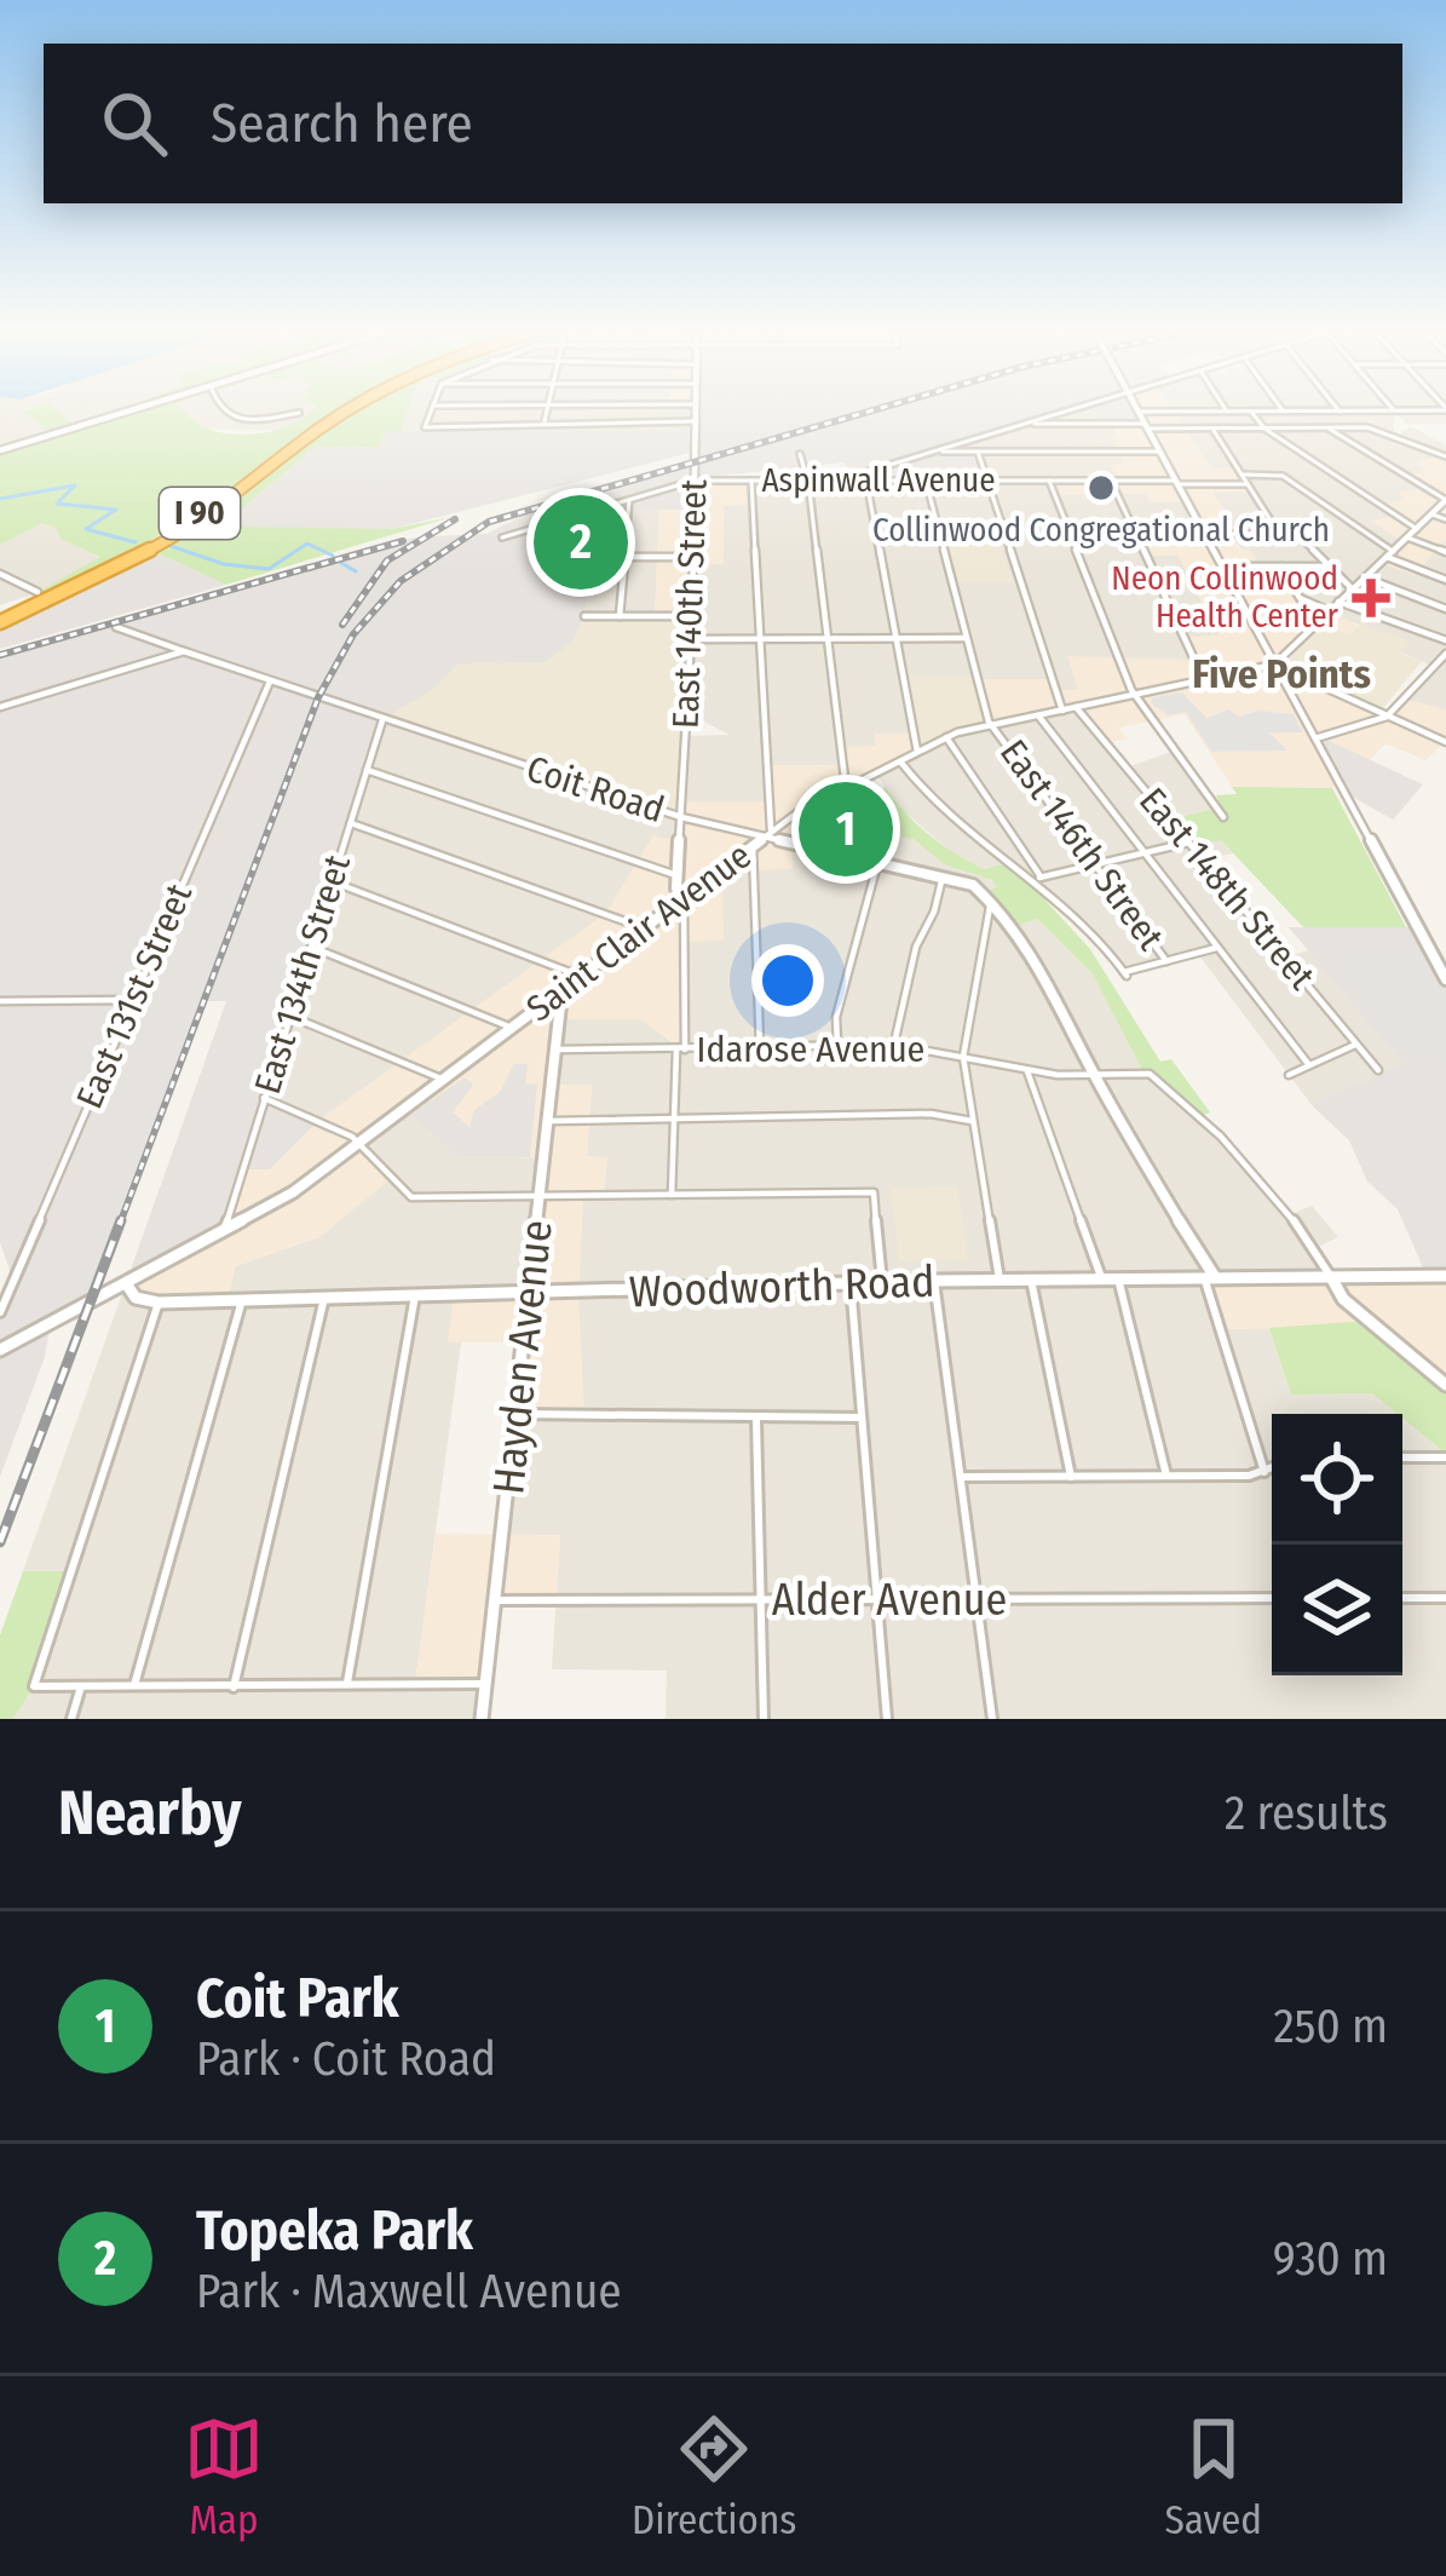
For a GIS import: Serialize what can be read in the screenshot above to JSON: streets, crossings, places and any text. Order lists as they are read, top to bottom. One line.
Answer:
{"streets":{"highway":["I 90"],"street":["Aspinwall Avenue","East 140th Street","Coit Road","East 146th Street","East 148th Street","Saint Clair Avenue","East 134th Street","East 131st Street","Idarose Avenue","Woodworth Road","Hayden Avenue","Alder Avenue"]},"crossings":[["Aspinwall Avenue","East 140th Street"],["Aspinwall Avenue","East 146th Street"],["East 140th Street","Coit Road"],["East 140th Street","Saint Clair Avenue"],["East 140th Street","Idarose Avenue"],["Coit Road","Saint Clair Avenue"],["Coit Road","East 134th Street"],["Coit Road","East 131st Street"],["Coit Road","Idarose Avenue"],["Coit Road","Woodworth Road"],["East 146th Street","Saint Clair Avenue"],["East 148th Street","Saint Clair Avenue"],["Saint Clair Avenue","East 134th Street"],["Saint Clair Avenue","Hayden Avenue"],["Idarose Avenue","Woodworth Road"],["Idarose Avenue","Hayden Avenue"],["Woodworth Road","Hayden Avenue"],["Hayden Avenue","Alder Avenue"]],"districts":["Five Points"],"places":{"other":["Collinwood Congregational Church"],"health":["Neon Collinwood Health Center"]},"page":{"search":"Search here","pins":["2","1"],"heading":["Nearby","2 results"],"list":[{"mark":"1","name":"Coit Park","note":"Park · Coit Road","value":"250 m"},{"mark":"2","name":"Topeka Park","note":"Park · Maxwell Avenue","value":"930 m"}],"nav":["Map","Directions","Saved"]}}
